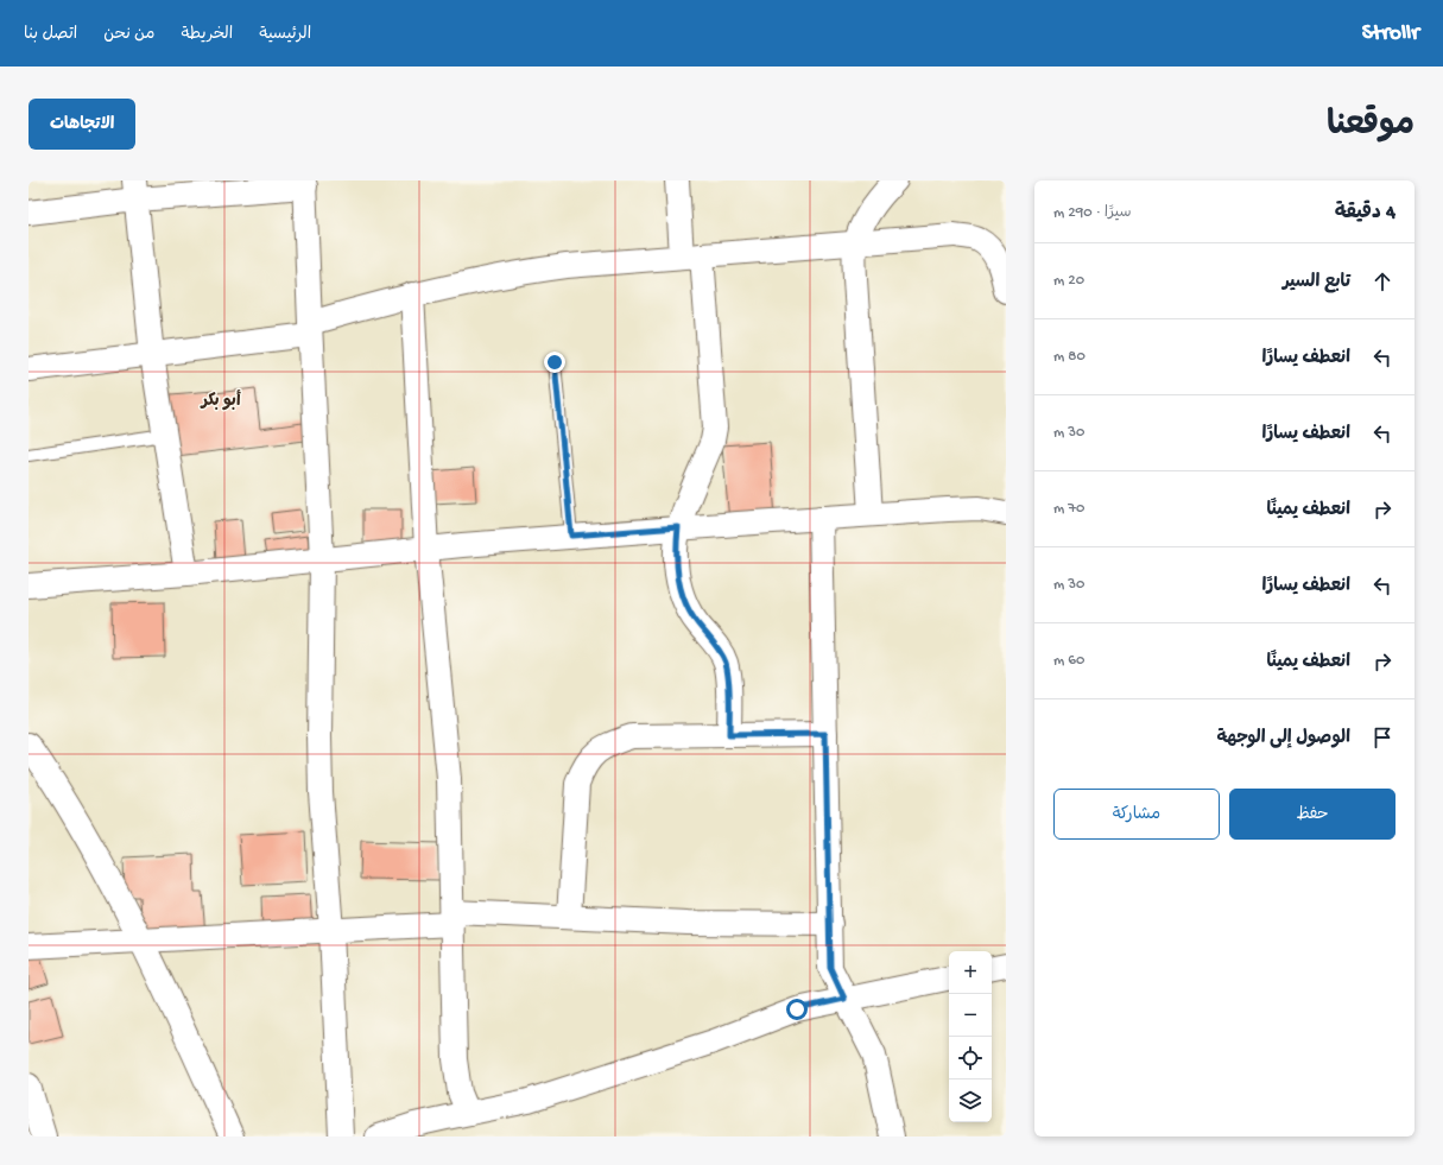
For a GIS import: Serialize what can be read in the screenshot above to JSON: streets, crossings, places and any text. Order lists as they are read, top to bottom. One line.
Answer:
{"districts":["أبو بكر"],"page":{"header":"Strollr","nav":["الرئيسية","الخريطة","من نحن","اتصل بنا"],"title":"موقعنا","buttons":["الاتجاهات",["حفظ","مشاركة"]],"heading":["4 دقيقة","سيرًا · 290 m"],"list":[["تابع السير","20 m"],["انعطف يسارًا","80 m"],["انعطف يسارًا","30 m"],["انعطف يمينًا","70 m"],["انعطف يسارًا","30 m"],["انعطف يمينًا","60 m"],"الوصول إلى الوجهة"],"map_buttons":["+","−"]}}
